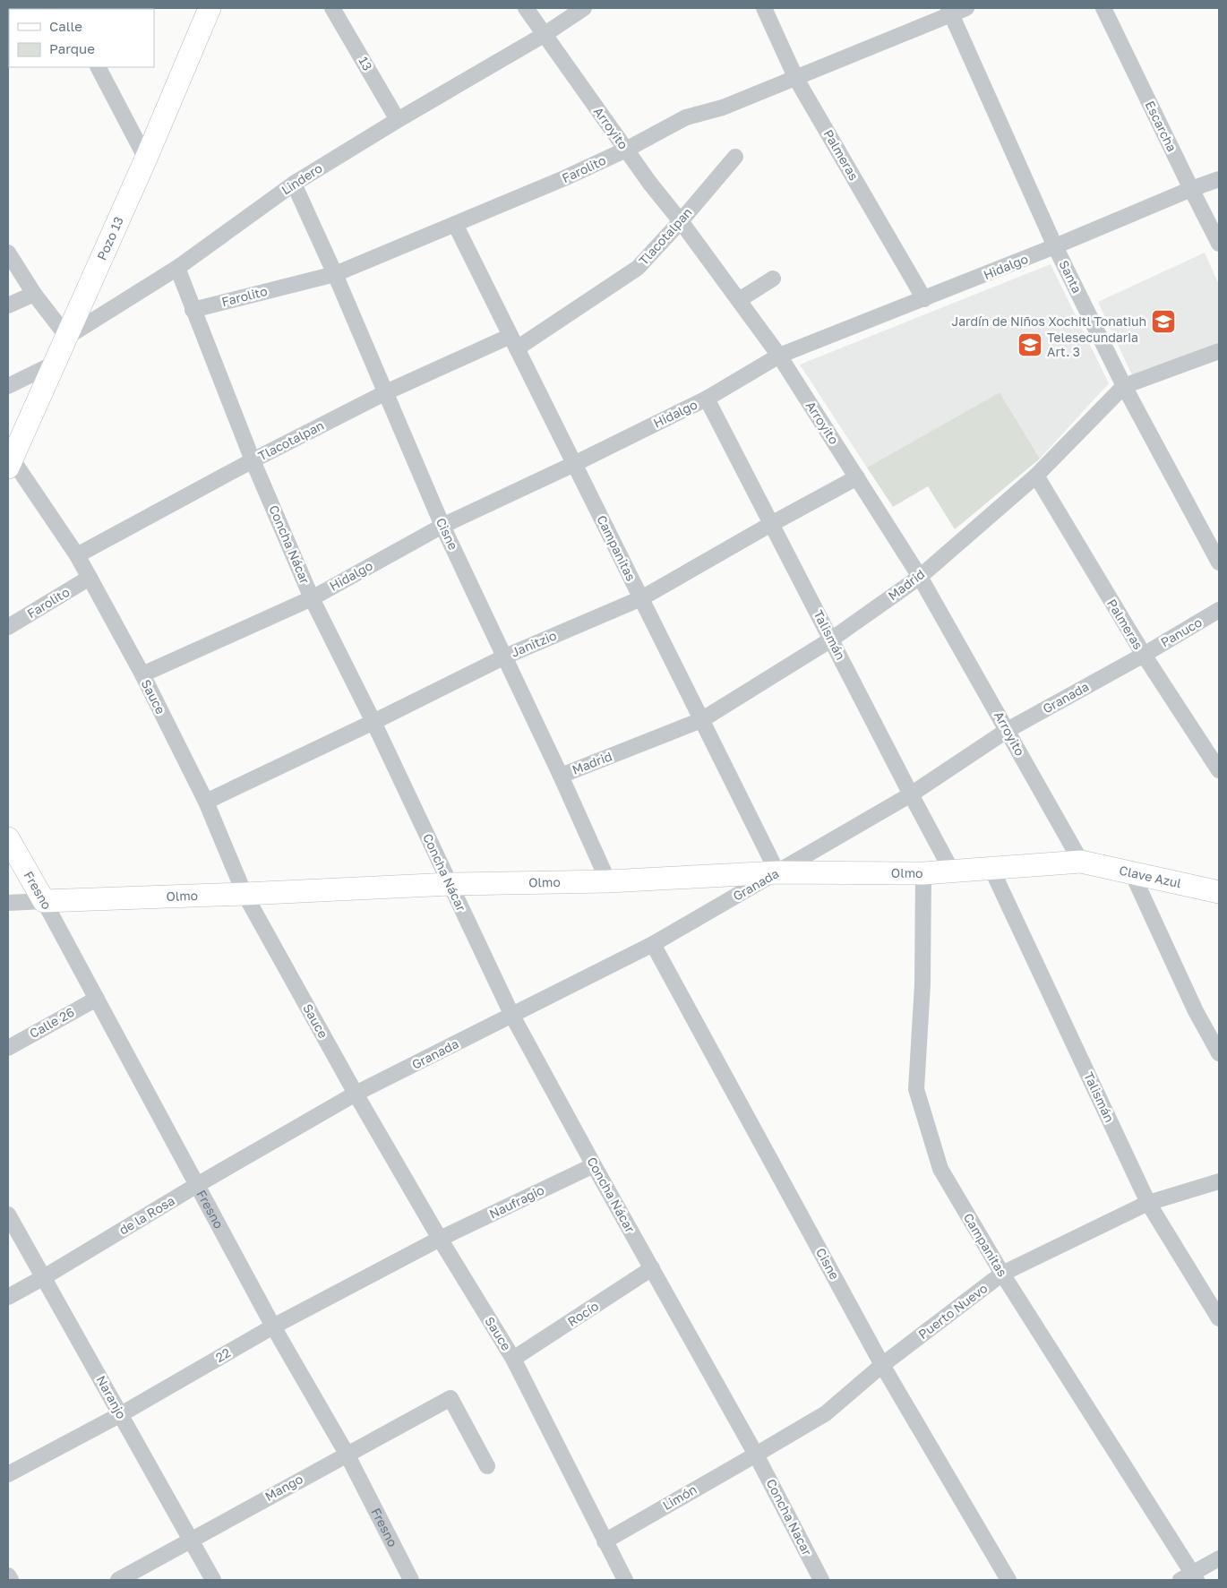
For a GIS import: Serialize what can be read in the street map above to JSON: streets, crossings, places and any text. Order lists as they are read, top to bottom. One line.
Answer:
{"streets":{"main road":["Pozo 13","Olmo","Clave Azul","Fresno"],"street":["13","Escarcha","Arroyito","Palmeras","Farolito","Lindero","Tlacotalpan","Hidalgo","Santa","Cisne","Concha Nácar","Campanitas","Madrid","Panuco","Talismán","Janitzio","Sauce","Granada","Calle 26","Naufragio","de la Rosa","Puerto Nuevo","Rocío","22","Naranjo","Mango","Limón","Concha Nacar"]},"crossings":[["13","Lindero"],["Escarcha","Hidalgo"],["Arroyito","Farolito"],["Arroyito","Lindero"],["Arroyito","Tlacotalpan"],["Arroyito","Hidalgo"],["Arroyito","Madrid"],["Arroyito","Janitzio"],["Arroyito","Granada"],["Arroyito","Olmo"],["Arroyito","Clave Azul"],["Palmeras","Farolito"],["Palmeras","Hidalgo"],["Palmeras","Madrid"],["Palmeras","Panuco"],["Palmeras","Granada"],["Farolito","Santa"],["Farolito","Cisne"],["Farolito","Concha Nácar"],["Farolito","Campanitas"],["Farolito","Sauce"],["Lindero","Pozo 13"],["Lindero","Cisne"],["Lindero","Concha Nácar"],["Tlacotalpan","Cisne"],["Tlacotalpan","Concha Nácar"],["Tlacotalpan","Campanitas"],["Tlacotalpan","Sauce"],["Pozo 13","Sauce"],["Hidalgo","Santa"],["Hidalgo","Cisne"],["Hidalgo","Concha Nácar"],["Hidalgo","Campanitas"],["Hidalgo","Talismán"],["Hidalgo","Sauce"],["Santa","Madrid"],["Cisne","Madrid"],["Cisne","Janitzio"],["Cisne","Granada"],["Cisne","Olmo"],["Cisne","Puerto Nuevo"],["Concha Nácar","Janitzio"],["Concha Nácar","Granada"],["Concha Nácar","Olmo"],["Concha Nácar","Naufragio"],["Concha Nácar","Puerto Nuevo"],["Concha Nácar","Rocío"],["Concha Nácar","Limón"],["Concha Nácar","Concha Nacar"],["Campanitas","Madrid"],["Campanitas","Janitzio"],["Campanitas","Granada"],["Campanitas","Olmo"],["Campanitas","Puerto Nuevo"],["Madrid","Talismán"],["Panuco","Granada"],["Talismán","Janitzio"],["Talismán","Granada"],["Talismán","Olmo"],["Talismán","Puerto Nuevo"],["Janitzio","Sauce"],["Sauce","Granada"],["Sauce","Olmo"],["Sauce","Naufragio"],["Sauce","de la Rosa"],["Sauce","Rocío"],["Sauce","22"],["Sauce","Limón"],["Granada","Olmo"],["Granada","de la Rosa"],["Olmo","Clave Azul"],["Olmo","Fresno"],["Fresno","Calle 26"],["Fresno","de la Rosa"],["Fresno","22"],["Fresno","Mango"],["Naufragio","22"],["de la Rosa","Naranjo"],["Puerto Nuevo","Limón"],["Puerto Nuevo","Concha Nacar"],["22","Naranjo"],["Naranjo","Mango"],["Limón","Concha Nacar"]],"places":{"school or university":["Jardín de Niños Xochitl Tonatiuh","Telesecundaria Art. 3"]},"legend":["Calle","Parque"]}
